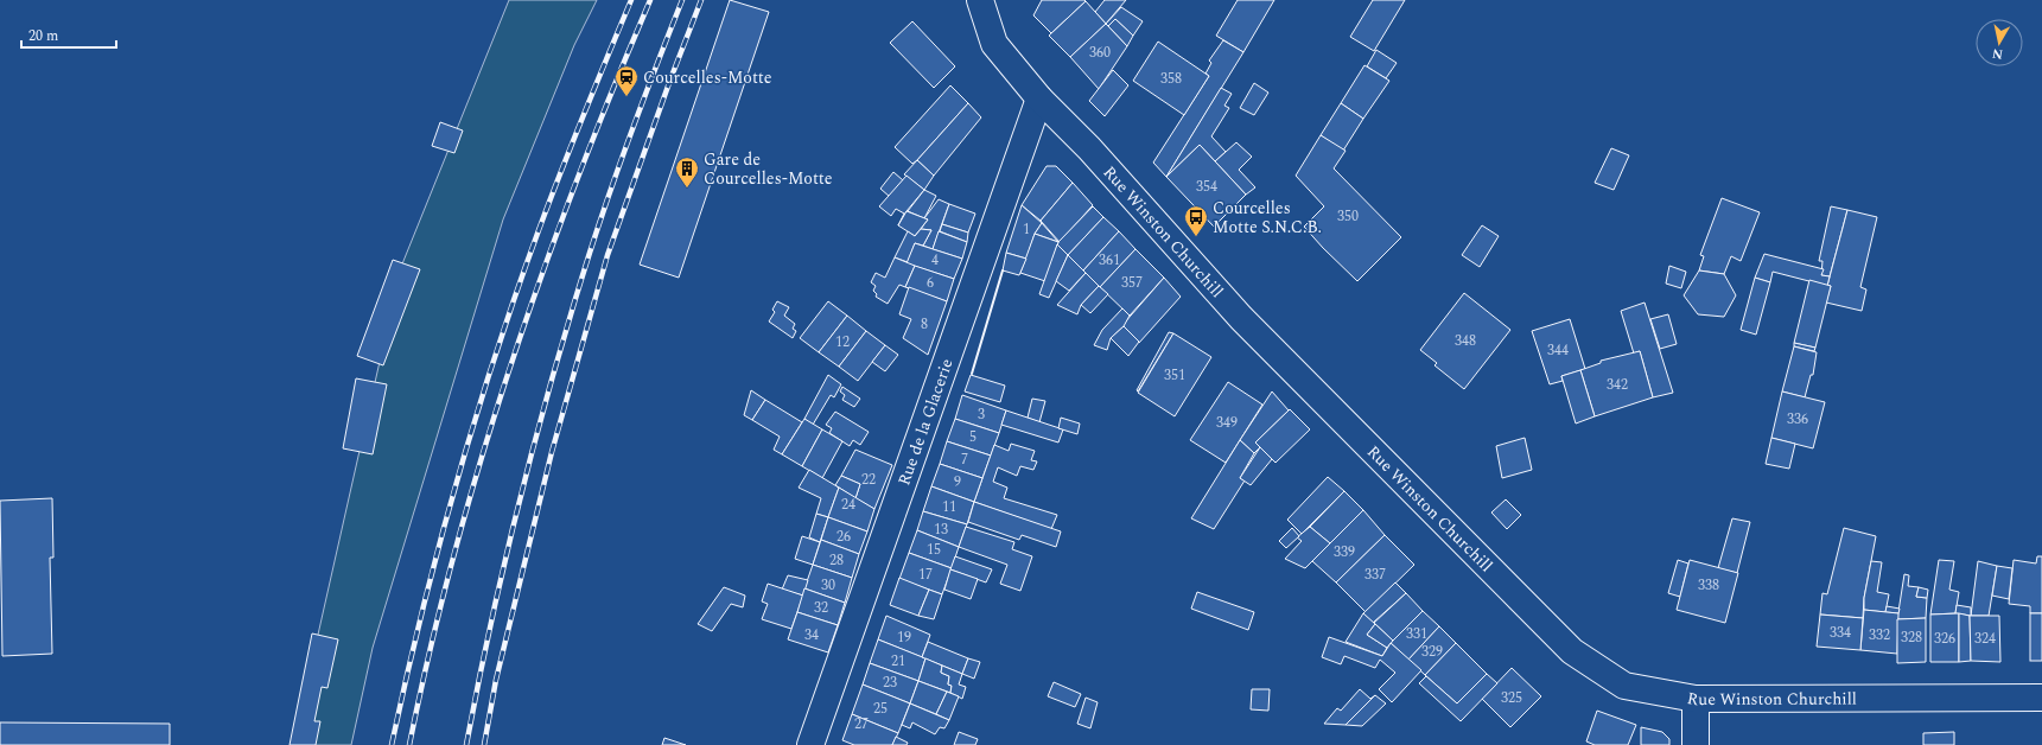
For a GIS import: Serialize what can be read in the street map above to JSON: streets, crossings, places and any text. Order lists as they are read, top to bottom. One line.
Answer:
{"streets":{"main road":["Rue Winston Churchill","Rue de la Glacerie"]},"crossings":[["Rue Winston Churchill","Rue de la Glacerie"]],"places":{"station":["Courcelles-Motte"],"building":["Gare de Courcelles-Motte"],"bus stop":["Courcelles Motte S.N.C.B."]},"house_numbers":["360","358","354","350","1","4","361","6","357","8","348","12","344","351","342","3","336","349","5","7","22","9","24","11","13","26","15","339","28","17","337","30","338","32","334","331","34","332","19","328","326","324","329","21","23","325","25","27"],"scale_bar":"20 m","north":"bottom"}
